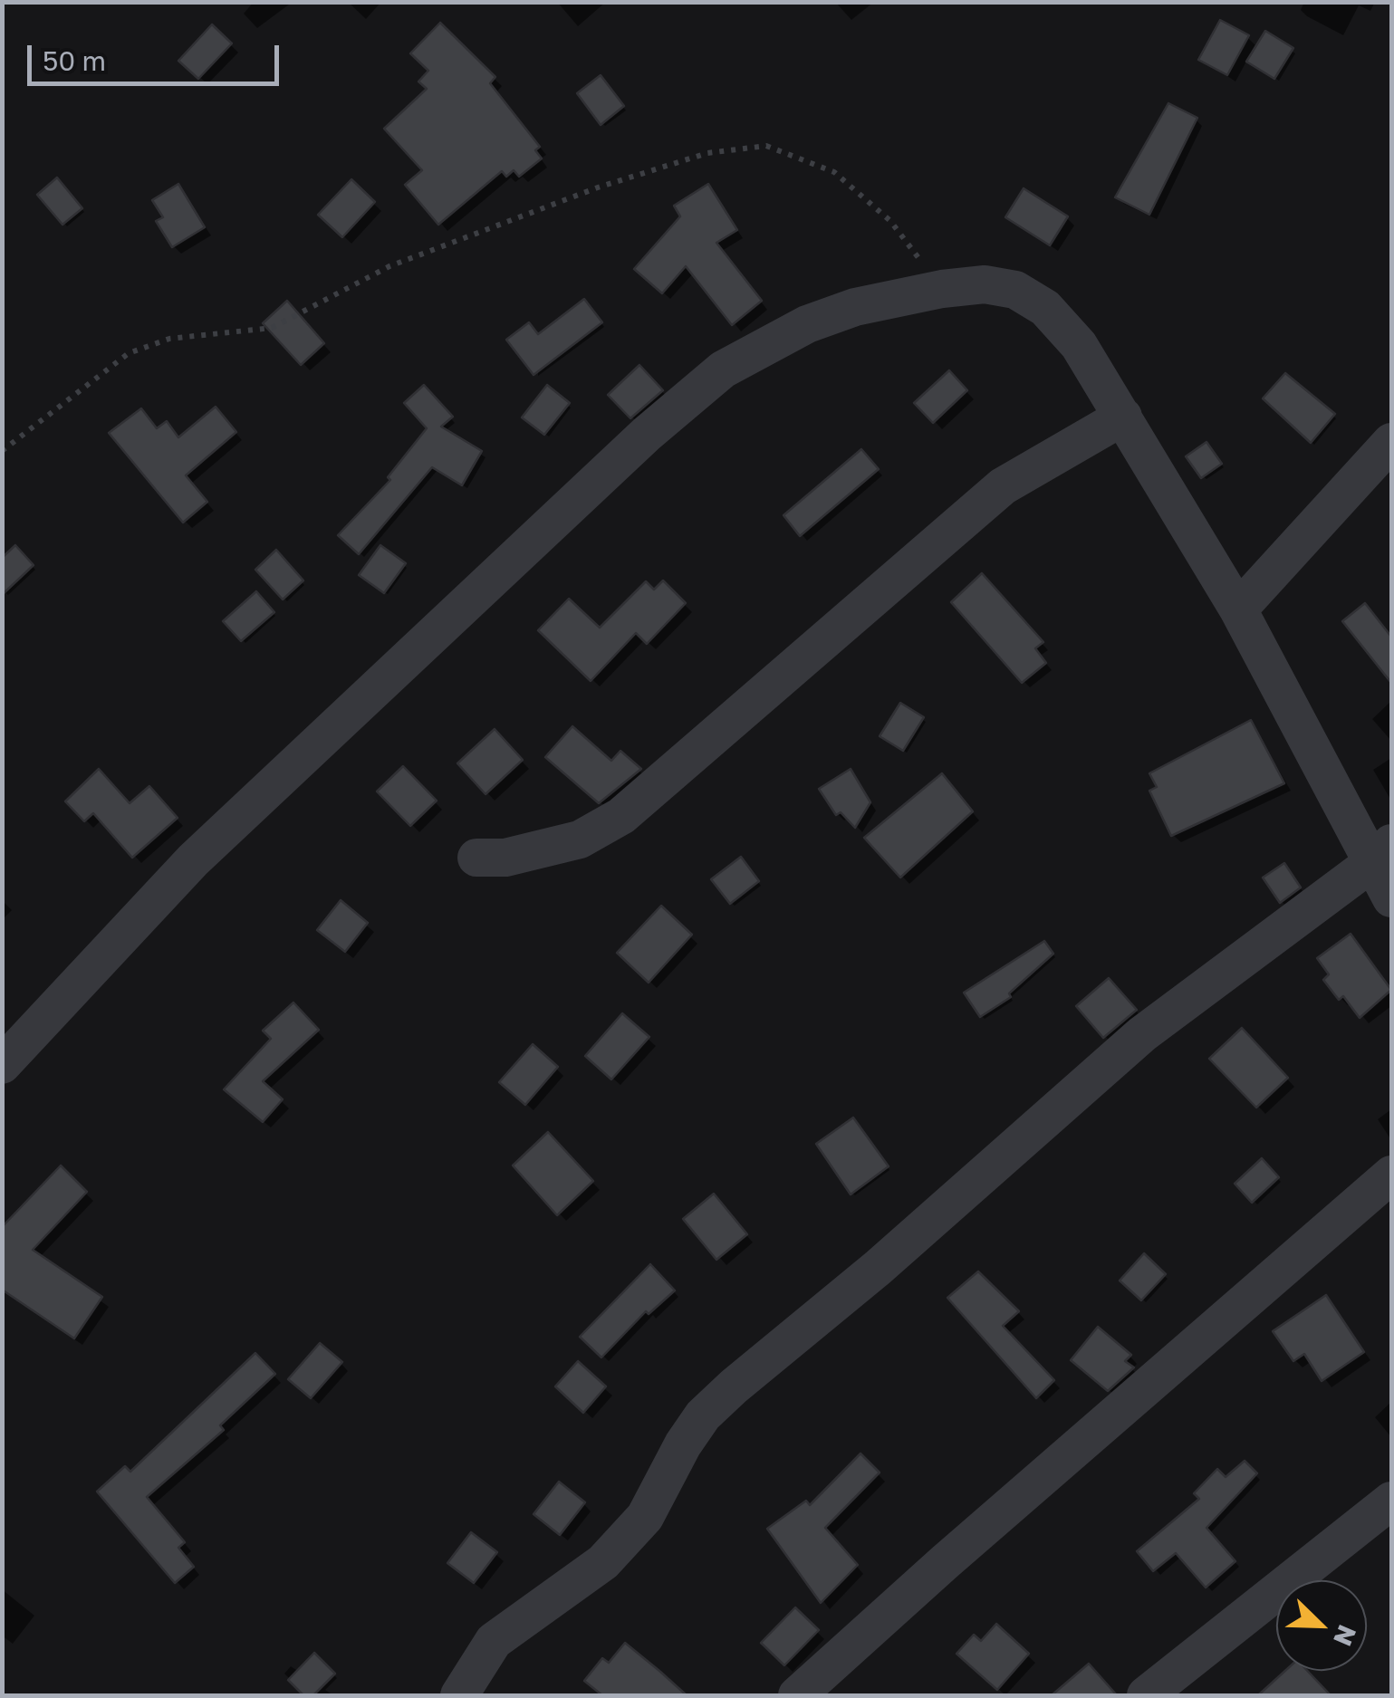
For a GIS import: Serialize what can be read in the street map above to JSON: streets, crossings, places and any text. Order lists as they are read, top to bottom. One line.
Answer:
{"scale_bar":"50 m","north":"bottom right"}
